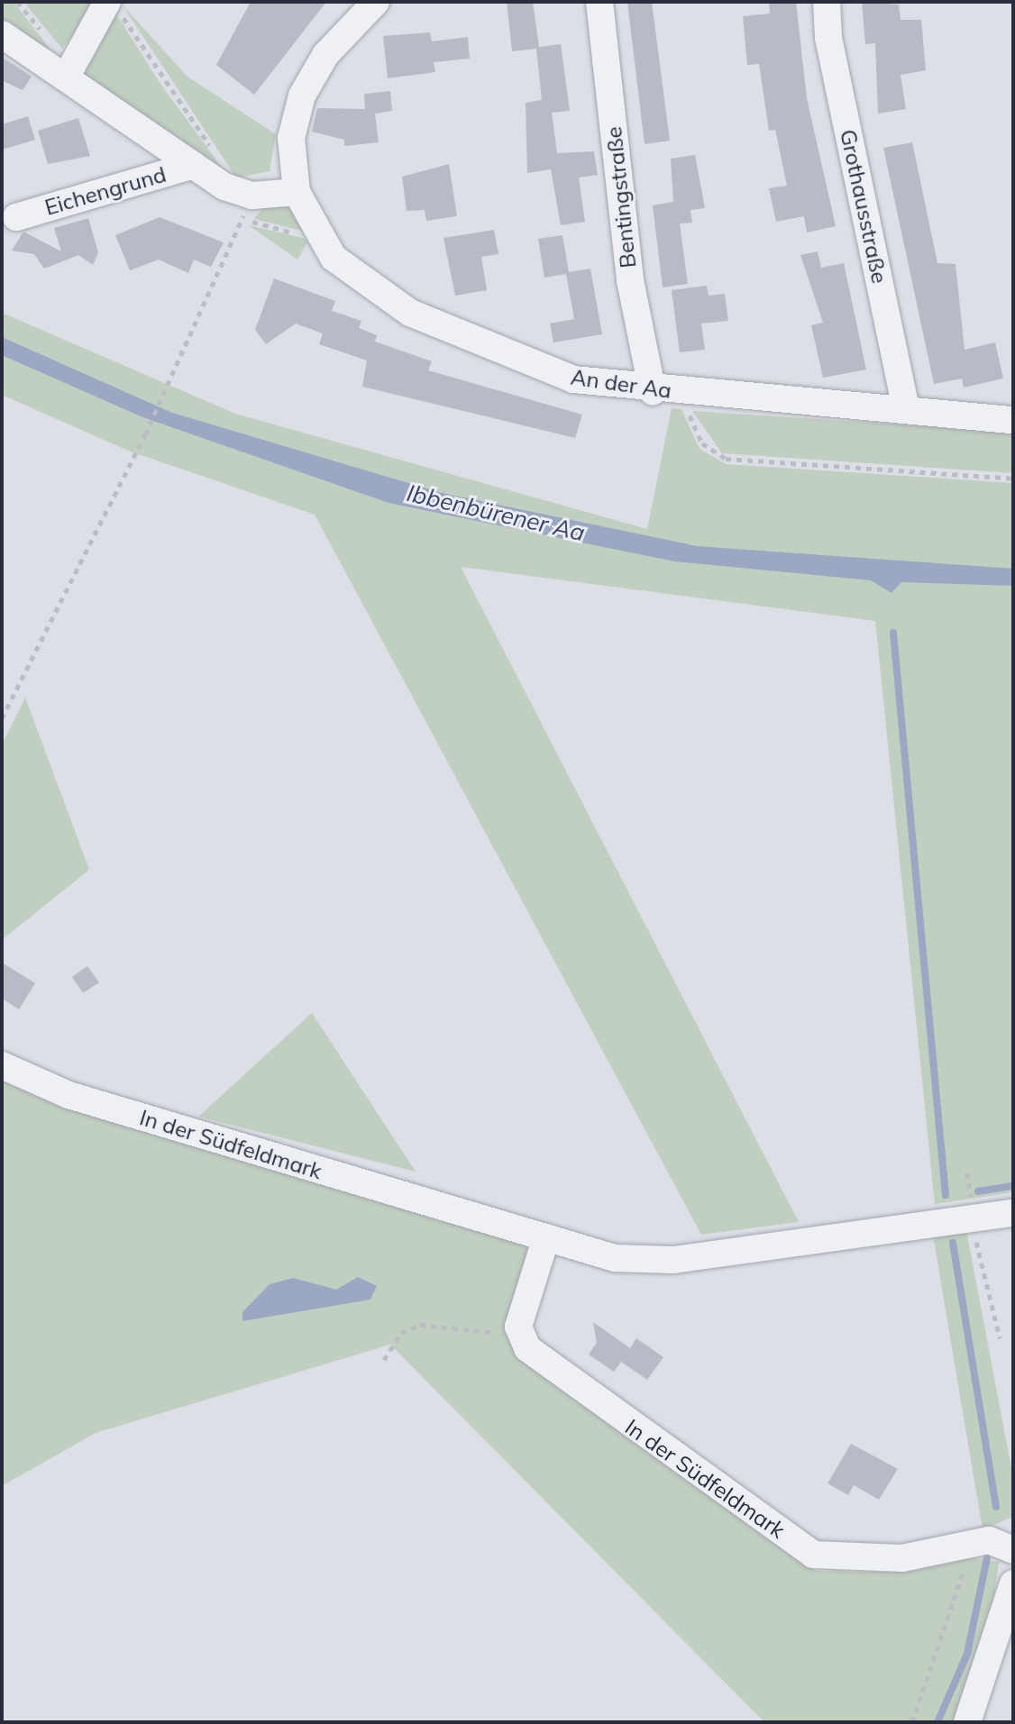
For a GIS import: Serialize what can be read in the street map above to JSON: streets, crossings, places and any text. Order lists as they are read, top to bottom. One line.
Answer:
{"streets":{"street":["Eichengrund","Bentingstraße","Grothausstraße","An der Aa","In der Südfeldmark"]},"crossings":[["Bentingstraße","An der Aa"],["Grothausstraße","An der Aa"]],"water":["Ibbenbürener Aa"]}
